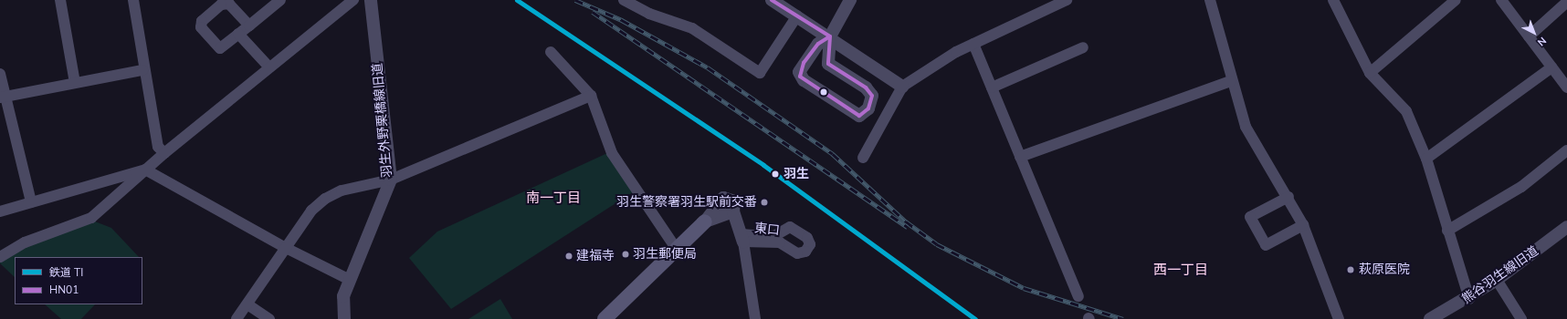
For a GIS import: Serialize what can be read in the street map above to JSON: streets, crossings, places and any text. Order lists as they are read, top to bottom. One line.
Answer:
{"streets":{"street":["羽生外野栗橋線旧道","東口","熊谷羽生線旧道"]},"districts":["南一丁目","西一丁目"],"places":["羽生","羽生警察署羽生駅前交番","羽生郵便局","建福寺","萩原医院"],"lines":["rail line TI","transit line HN01"],"legend":["鉄道 TI","HN01"],"north":"bottom right"}
